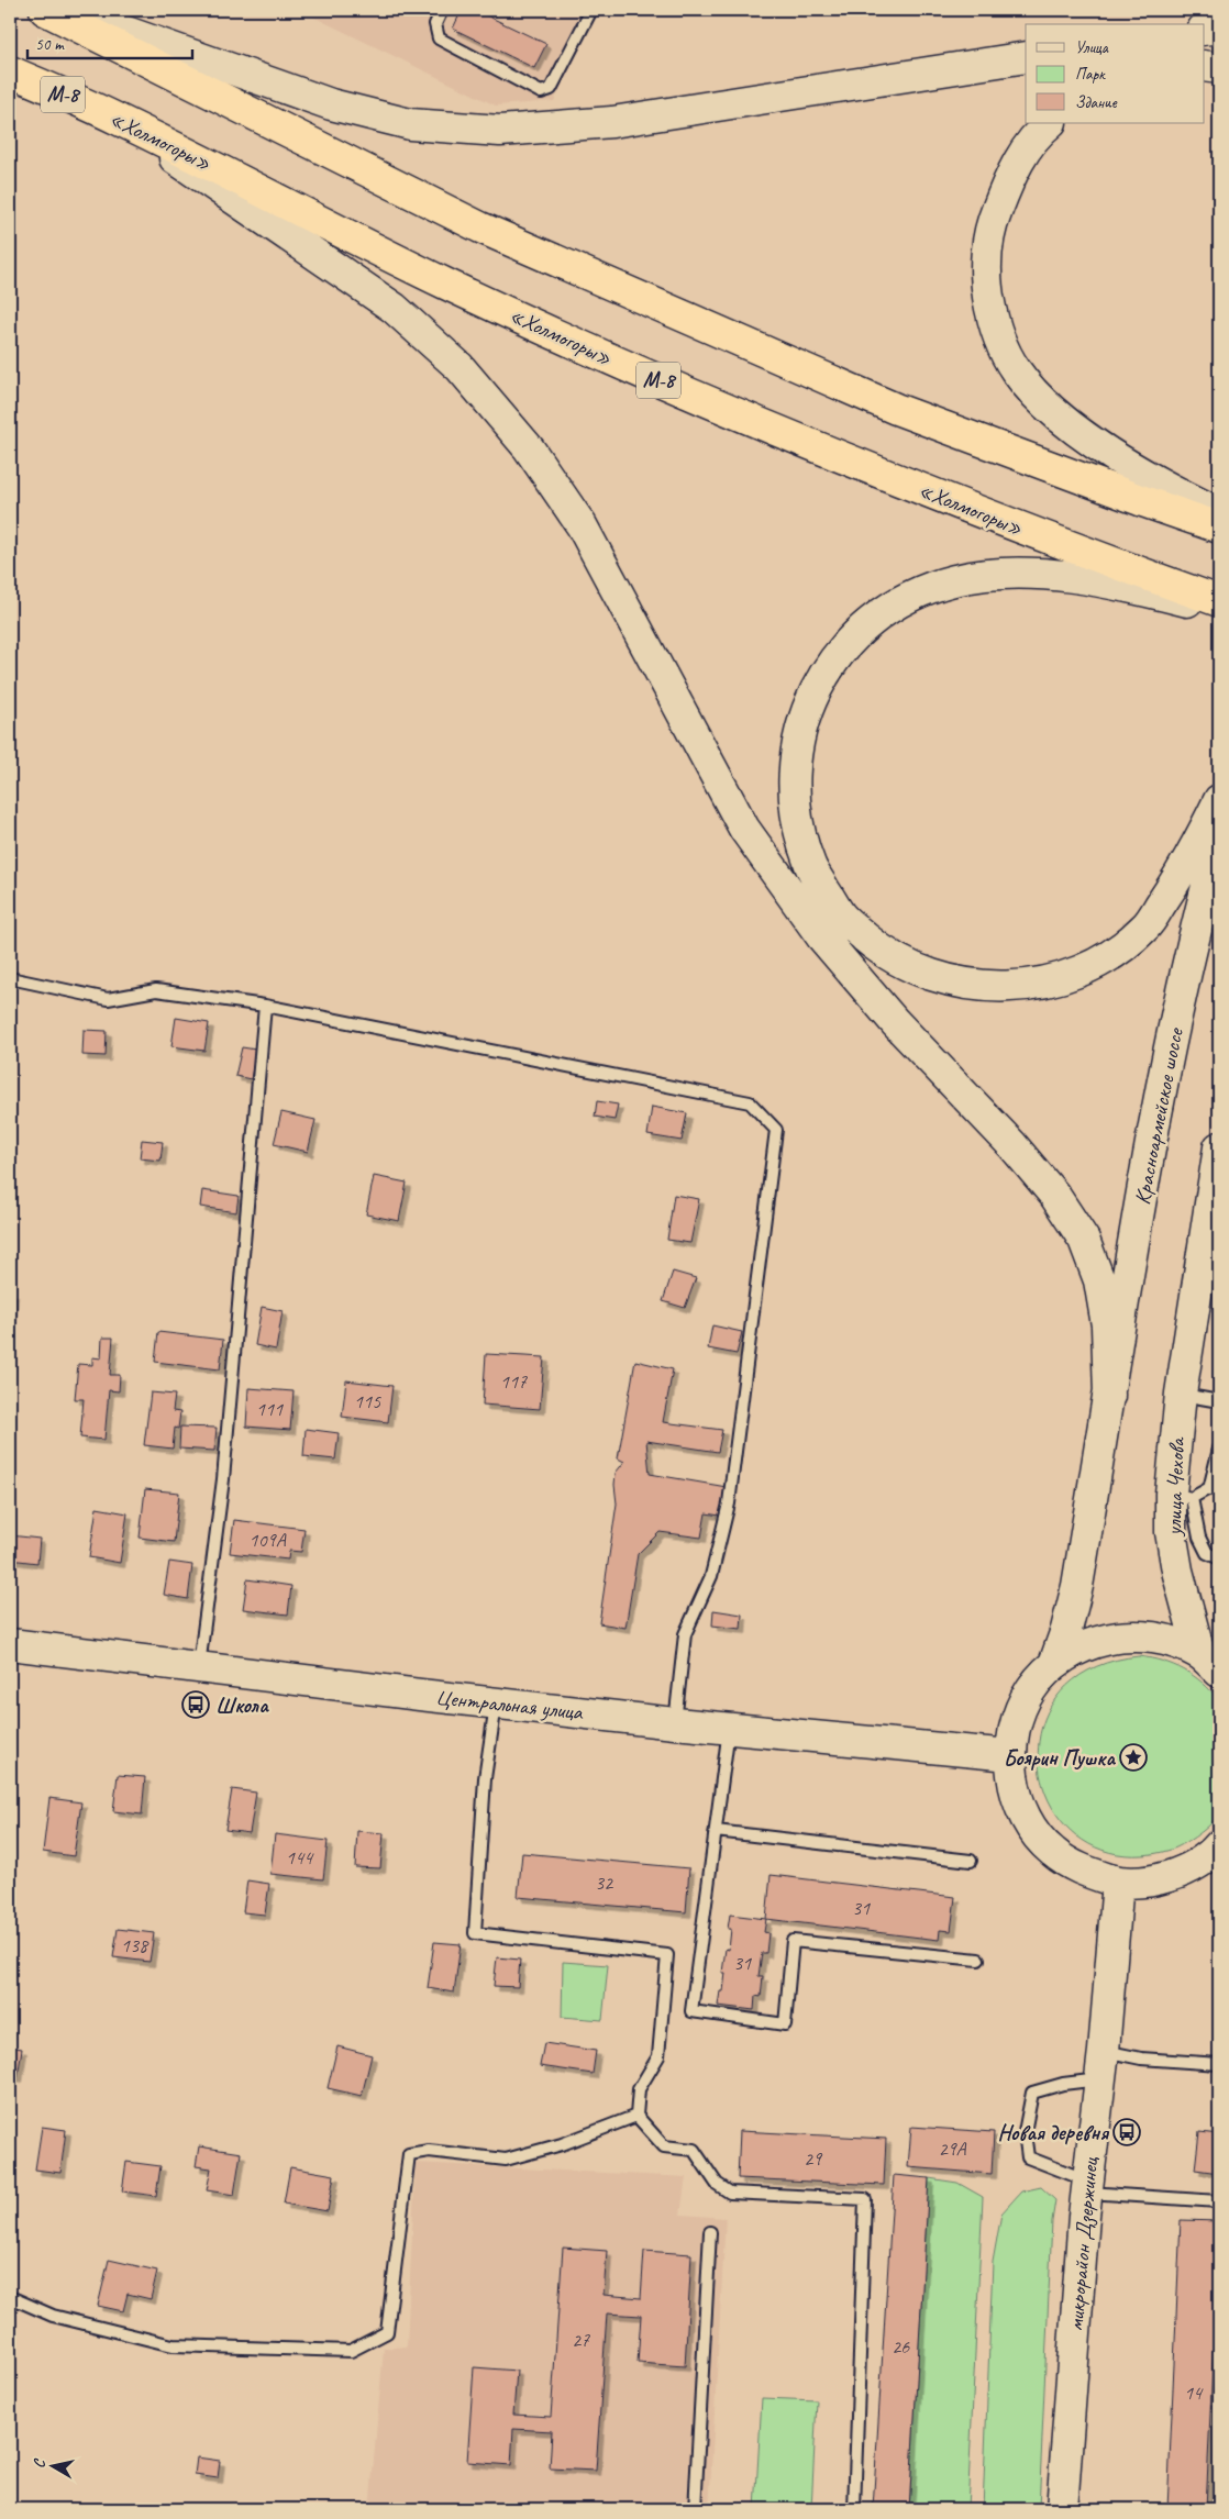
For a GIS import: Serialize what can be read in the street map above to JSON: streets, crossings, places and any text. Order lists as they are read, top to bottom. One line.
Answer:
{"streets":{"highway":["М-8","«Холмогоры»"],"main road":["Красноармейское шоссе","улица Чехова","Центральная улица","микрорайон Дзержинец"]},"places":{"bus stop":["Школа","Новая деревня"],"place":["Боярин Пушка"]},"house_numbers":["117","115","111","109А","144","32","31","138","31","29А","29","27","26","14"],"legend":["Улица","Парк","Здание"],"scale_bar":"50 m","north":"left"}
